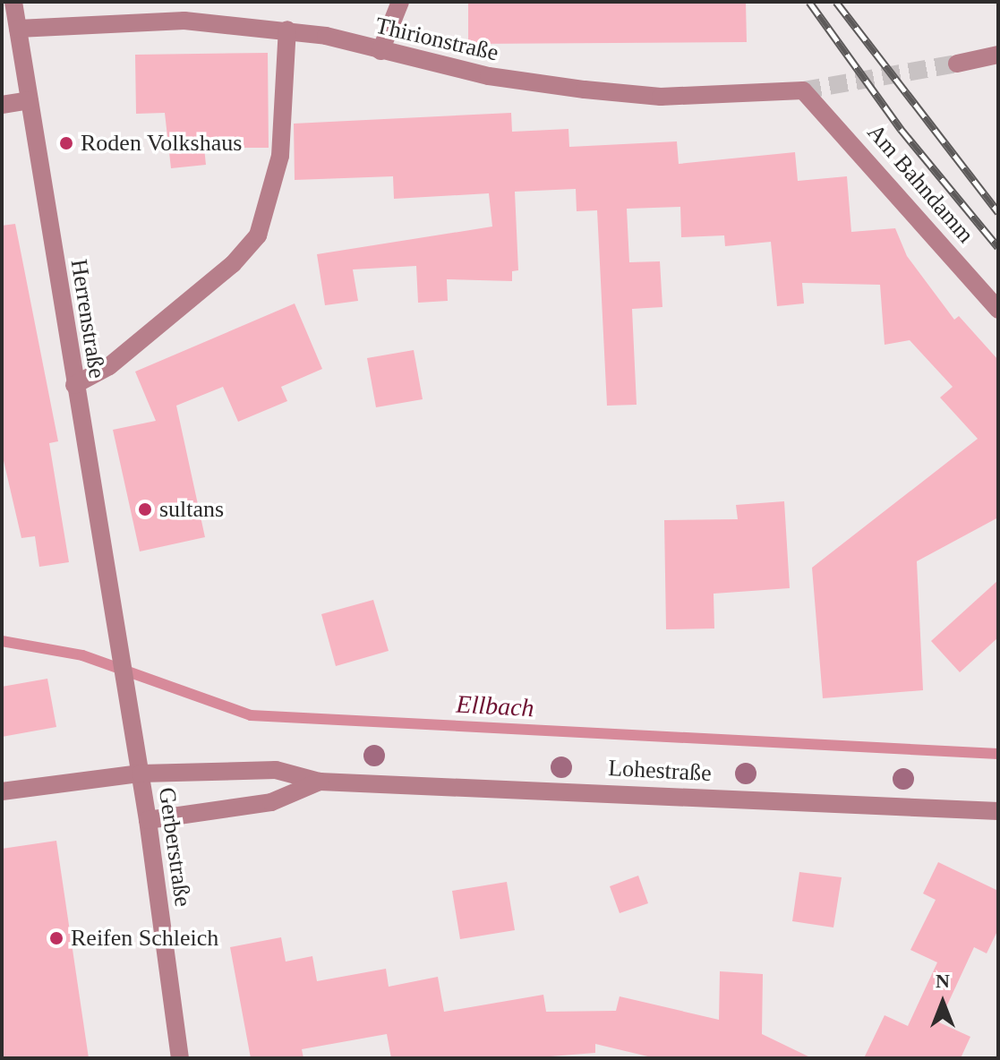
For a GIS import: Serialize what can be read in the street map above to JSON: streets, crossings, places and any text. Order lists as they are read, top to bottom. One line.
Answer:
{"streets":{"street":["Thirionstraße","Am Bahndamm","Herrenstraße","Lohestraße","Gerberstraße"]},"crossings":[["Thirionstraße","Am Bahndamm"],["Thirionstraße","Herrenstraße"],["Herrenstraße","Gerberstraße"],["Lohestraße","Gerberstraße"]],"water":["Ellbach"],"places":["Roden Volkshaus","sultans","Reifen Schleich"],"north":"top"}
